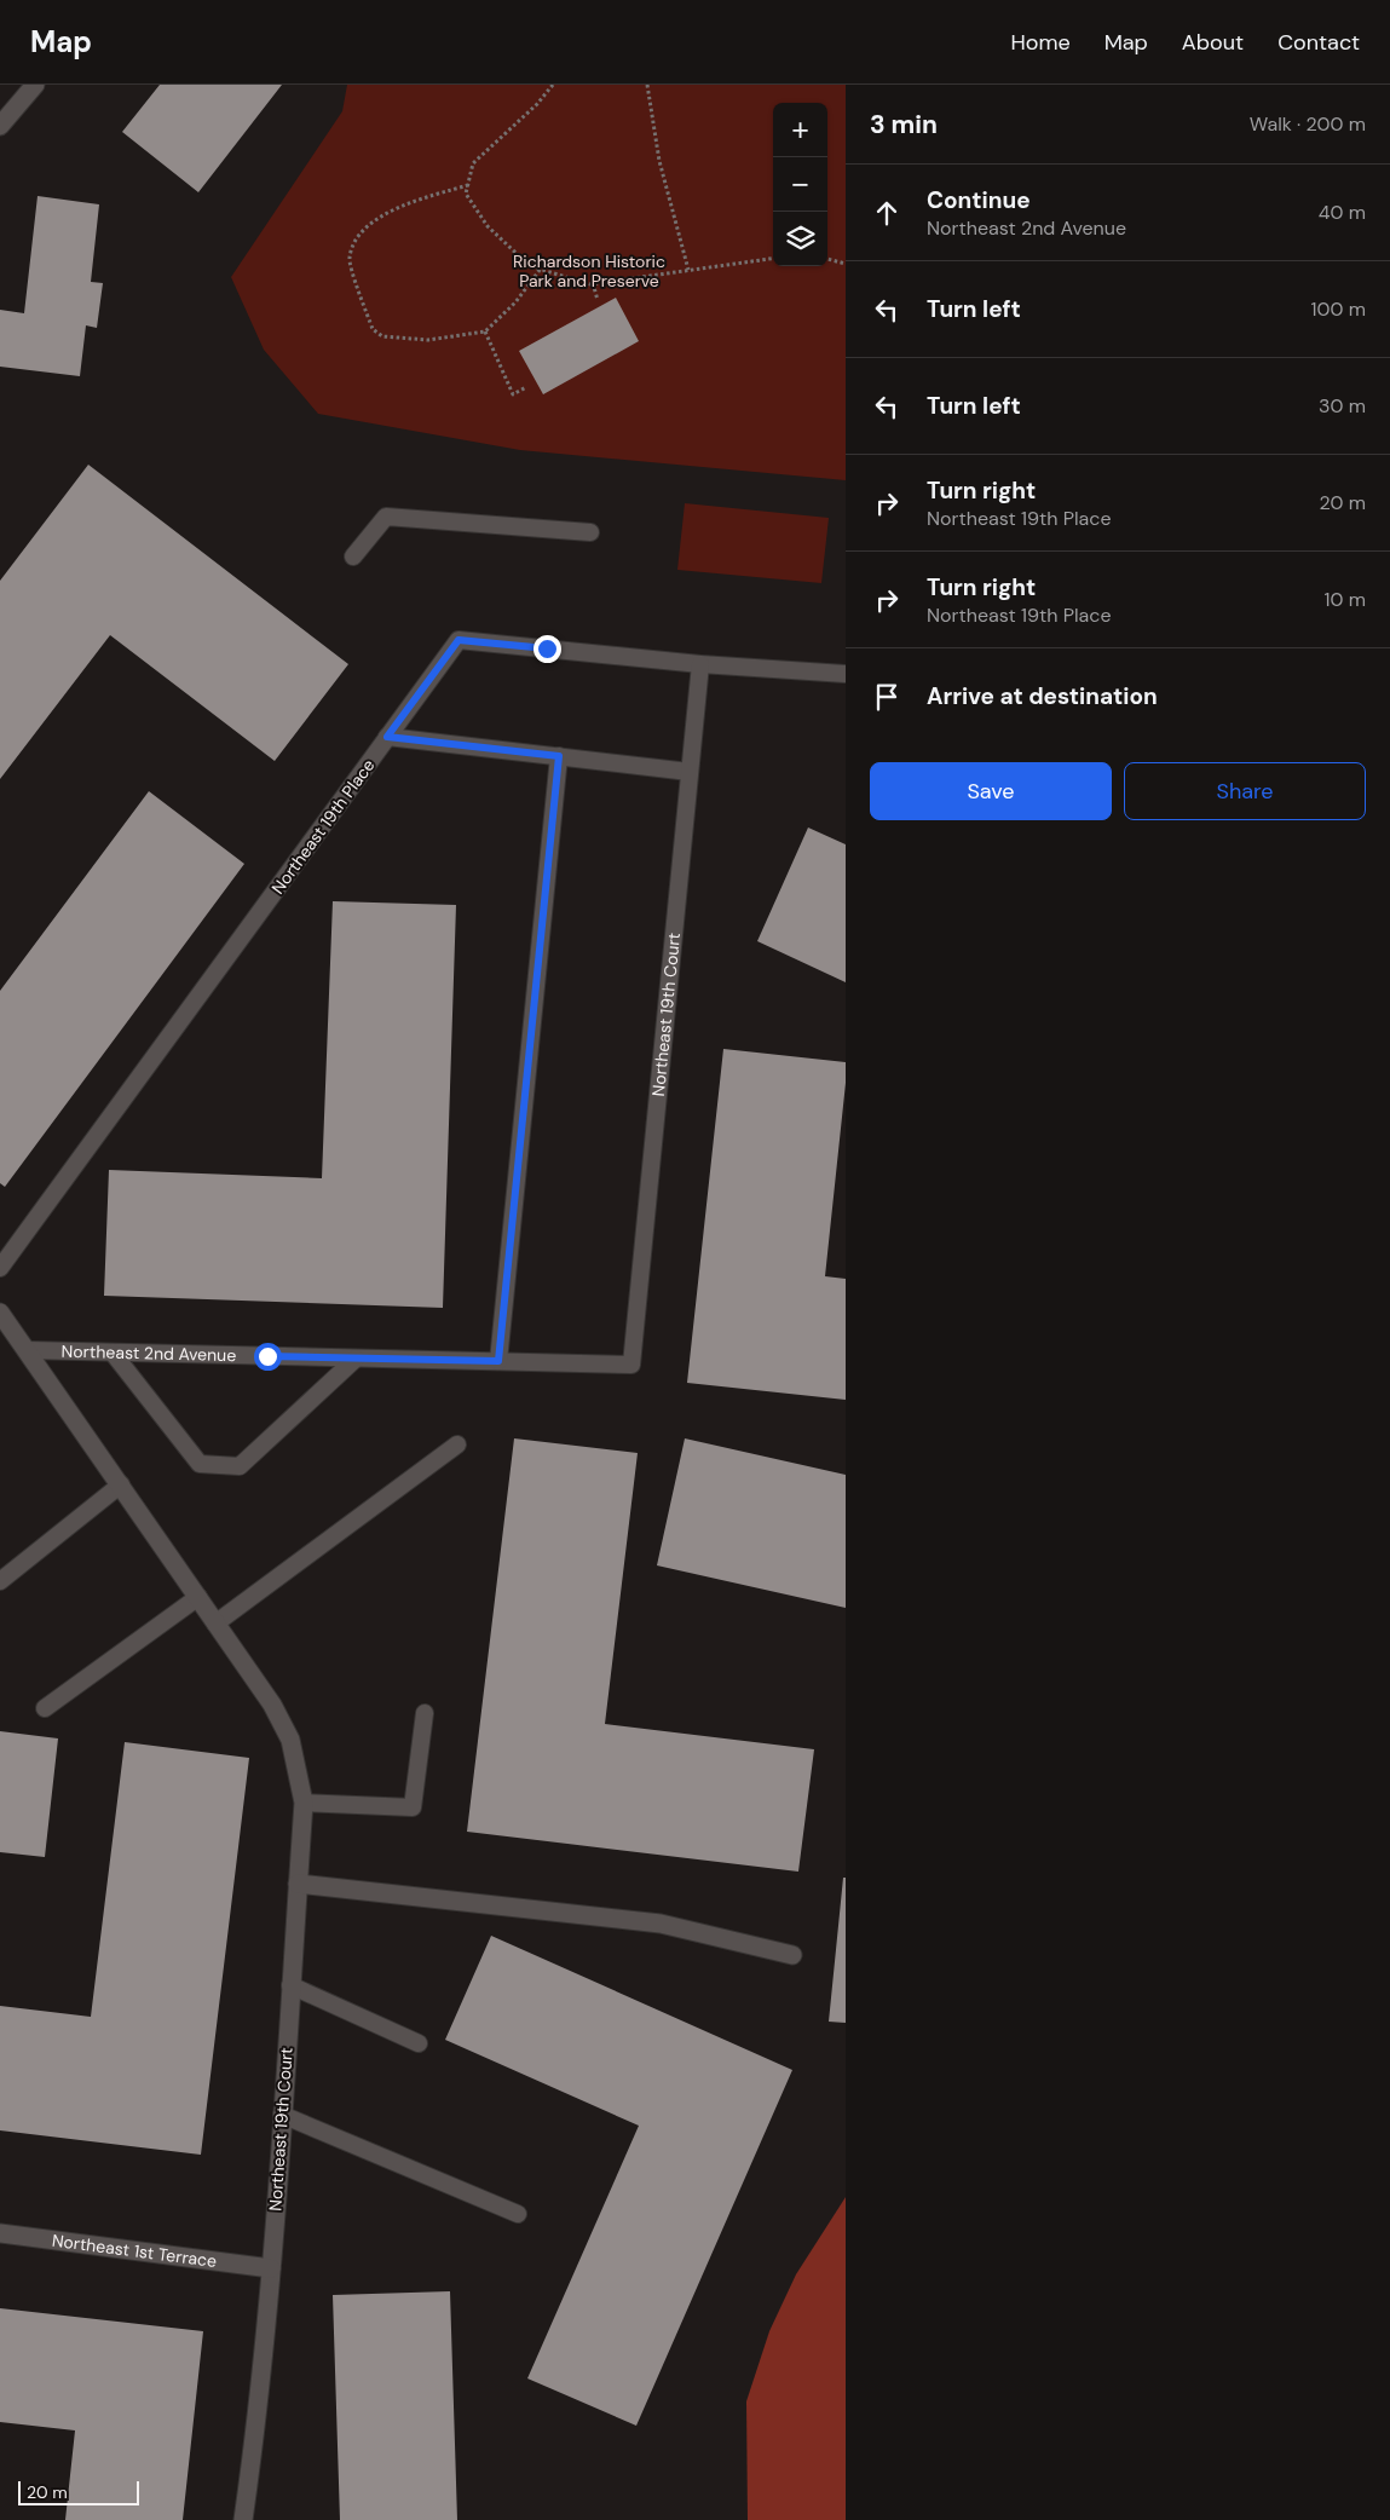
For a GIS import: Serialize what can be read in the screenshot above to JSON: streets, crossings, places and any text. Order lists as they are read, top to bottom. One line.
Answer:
{"streets":{"street":["Northeast 19th Court","Northeast 2nd Avenue","Northeast 1st Terrace"],"lane":["Northeast 19th Place"]},"crossings":[["Northeast 19th Place","Northeast 19th Court"],["Northeast 19th Court","Northeast 2nd Avenue"],["Northeast 19th Court","Northeast 1st Terrace"]],"parks":["Richardson Historic Park and Preserve"],"scale_bar":"20 m","page":{"header":"Map","nav":["Home","Map","About","Contact"],"heading":["3 min","Walk · 200 m"],"map_buttons":["+","−"],"list":[["Continue","Northeast 2nd Avenue","40 m"],["Turn left","100 m"],["Turn left","30 m"],["Turn right","Northeast 19th Place","20 m"],["Turn right","Northeast 19th Place","10 m"],"Arrive at destination"],"buttons":["Save","Share"],"scale":"20 m"}}
